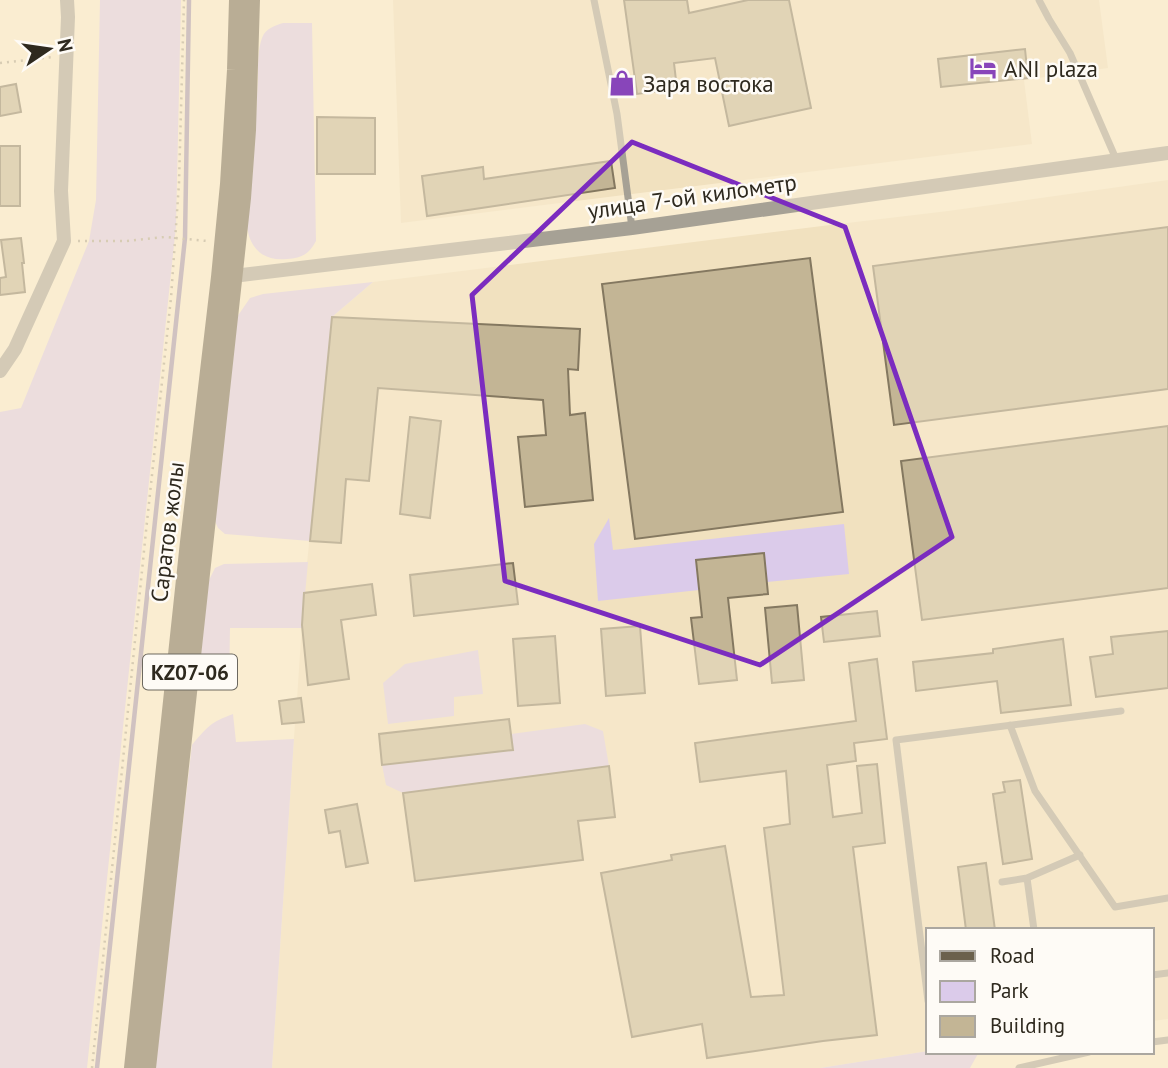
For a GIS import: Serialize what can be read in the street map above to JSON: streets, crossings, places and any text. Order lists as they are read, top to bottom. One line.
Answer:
{"streets":{"main road":["Саратов жолы","KZ07-06"],"street":["улица 7-ой километр"]},"crossings":[["улица 7-ой километр","Саратов жолы"]],"places":{"hotel":["ANI plaza"],"shop":["Заря востока"]},"legend":["Road","Park","Building"],"north":"right"}
